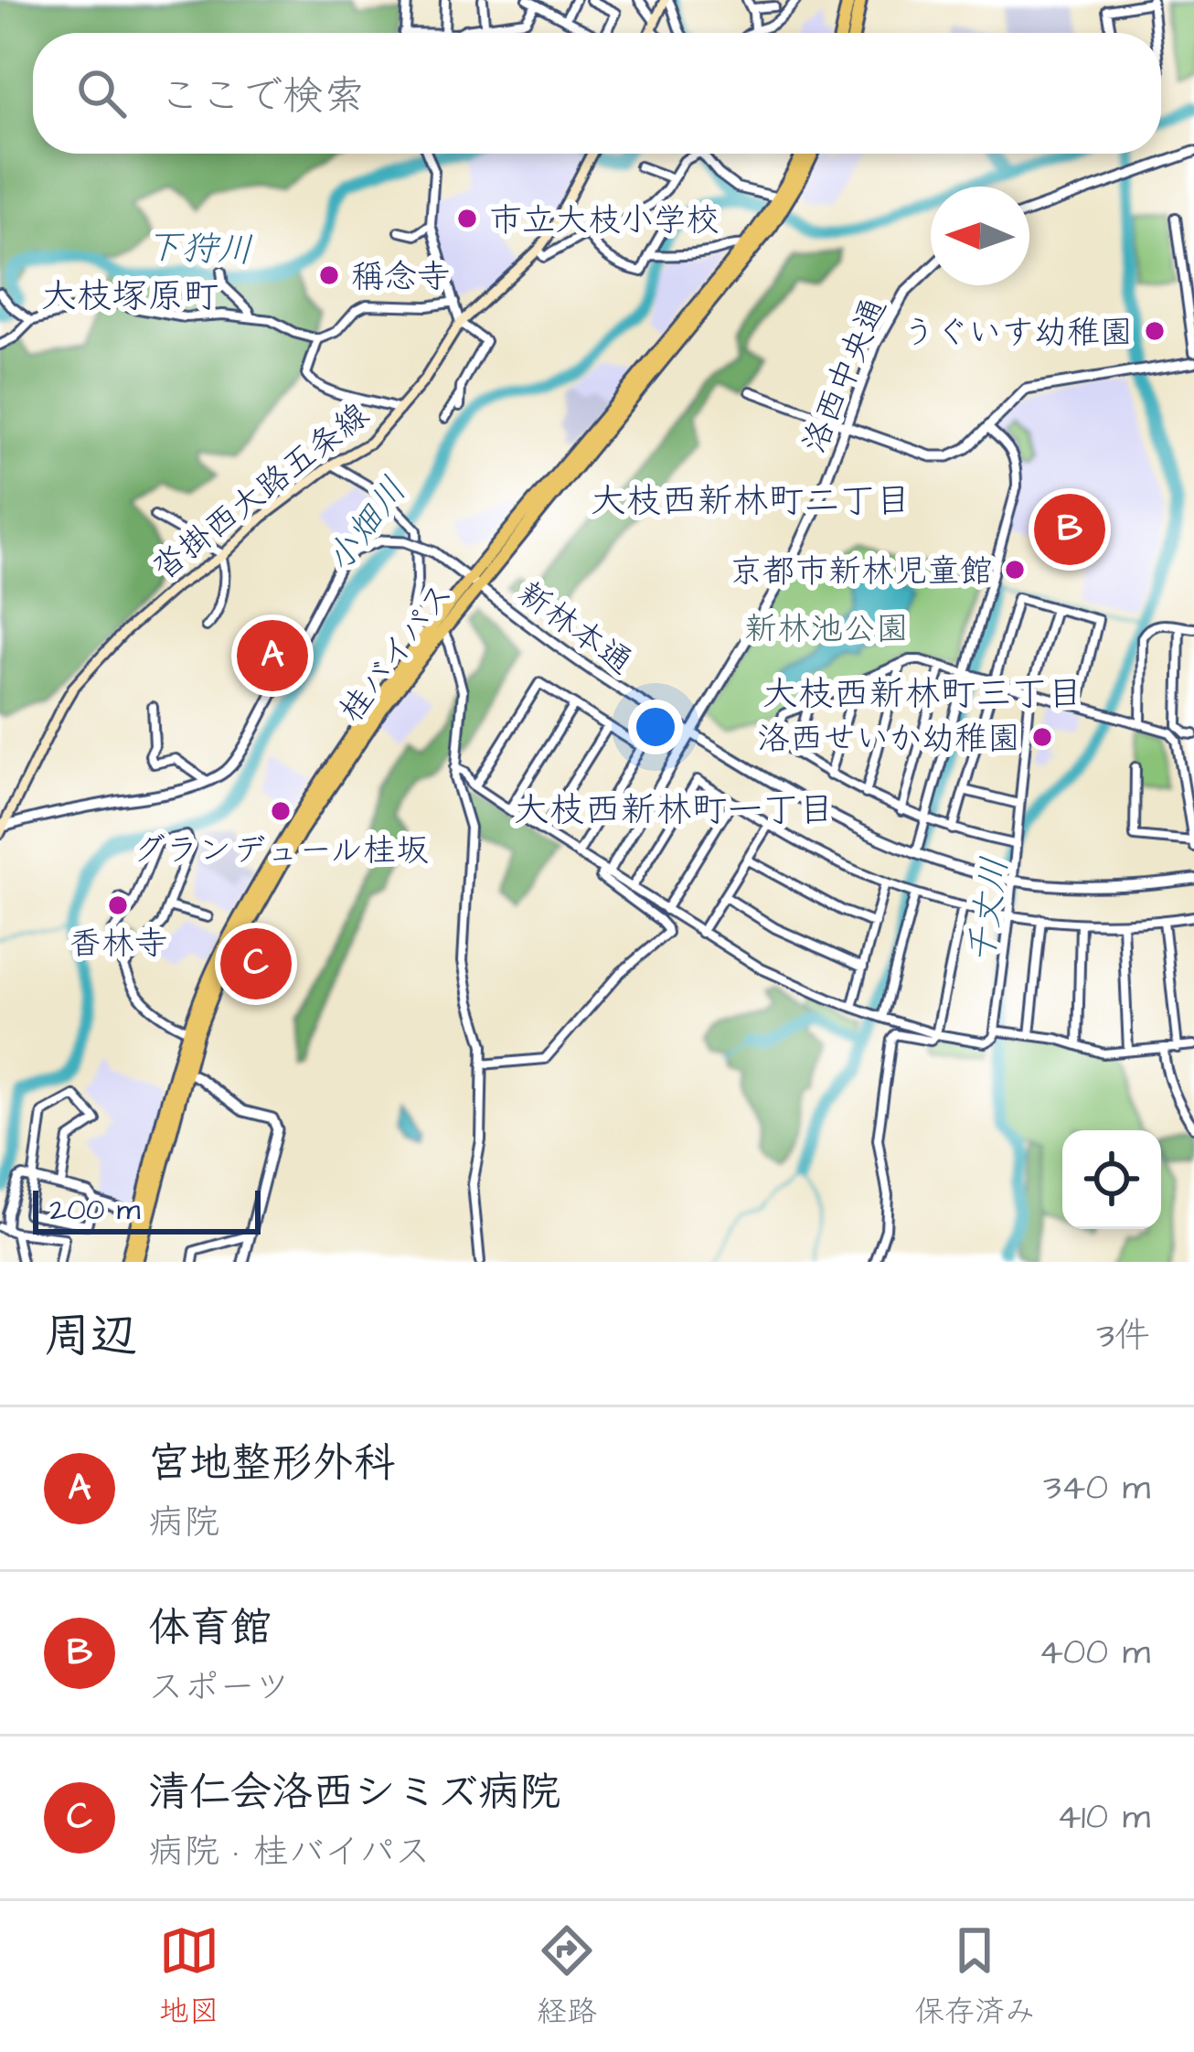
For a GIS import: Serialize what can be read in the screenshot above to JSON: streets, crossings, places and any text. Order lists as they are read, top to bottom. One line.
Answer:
{"streets":{"highway":["桂バイパス"],"main road":["沓掛西大路五条線"],"street":["洛西中央通","新林本通"]},"crossings":[["洛西中央通","新林本通"],["新林本通","桂バイパス"]],"districts":["大枝塚原町","大枝西新林町二丁目","大枝西新林町三丁目","大枝西新林町一丁目"],"water":["下狩川","小畑川","千丈川"],"parks":["新林池公園"],"places":["市立大枝小学校","稱念寺","うぐいす幼稚園","京都市新林児童館","洛西せいか幼稚園","グランデュール桂坂","香林寺"],"scale_bar":"200 m","north":"left","page":{"search":"ここで検索","pins":["B","A","C"],"scale":"200 m","heading":["周辺","3件"],"list":[{"mark":"A","name":"宮地整形外科","note":"病院","value":"340 m"},{"mark":"B","name":"体育館","note":"スポーツ","value":"400 m"},{"mark":"C","name":"清仁会洛西シミズ病院","note":"病院 · 桂バイパス","value":"410 m"}],"nav":["地図","経路","保存済み"]}}
